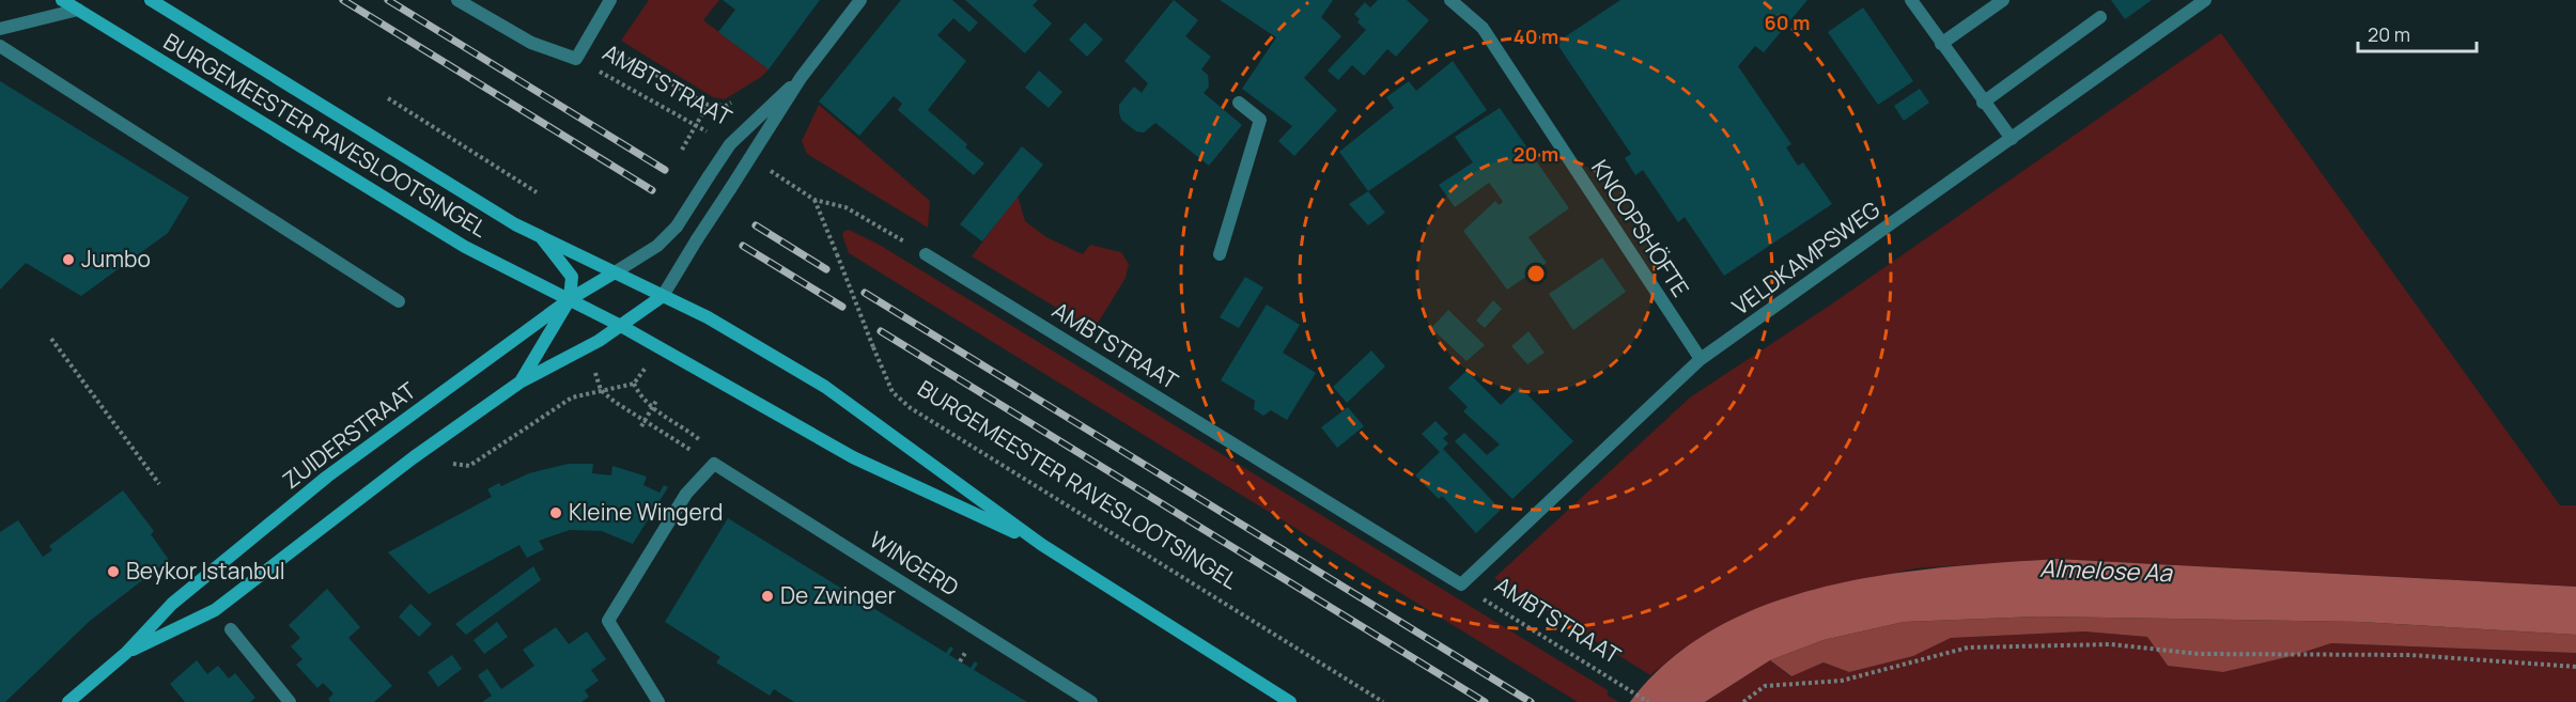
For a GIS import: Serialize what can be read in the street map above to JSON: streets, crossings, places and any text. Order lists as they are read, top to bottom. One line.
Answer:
{"streets":{"main road":["BURGEMEESTER RAVESLOOTSINGEL","ZUIDERSTRAAT"],"street":["AMBTSTRAAT","KNOOPSHÖFTE","VELDKAMPSWEG","WINGERD"]},"crossings":[["AMBTSTRAAT","VELDKAMPSWEG"],["BURGEMEESTER RAVESLOOTSINGEL","ZUIDERSTRAAT"],["KNOOPSHÖFTE","VELDKAMPSWEG"]],"water":["Almelose Aa"],"places":["Jumbo","Kleine Wingerd","Beykor Istanbul","De Zwinger"],"scale_bar":"20 m","rings":["60 m","40 m","20 m"]}
